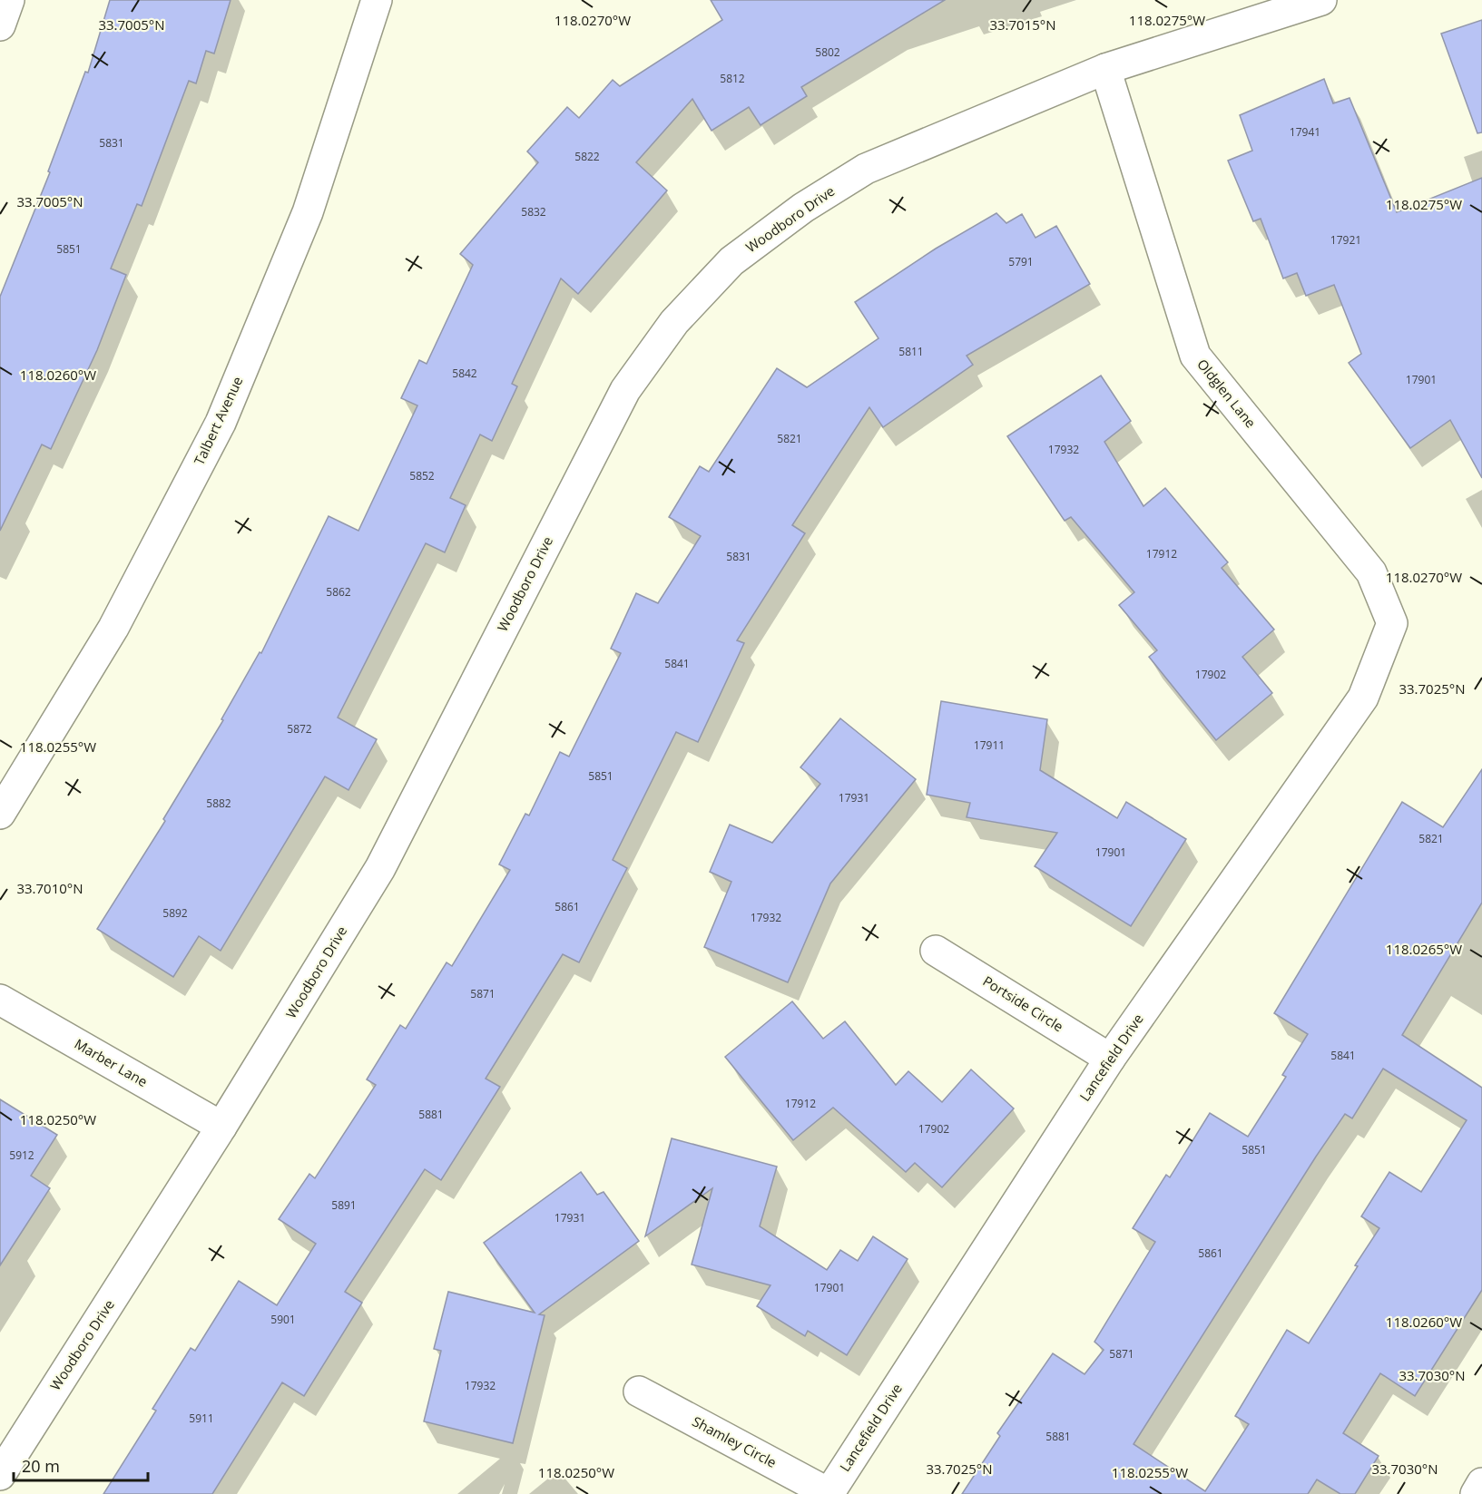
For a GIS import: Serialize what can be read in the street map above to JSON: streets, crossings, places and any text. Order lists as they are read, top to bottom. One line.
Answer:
{"streets":{"street":["Woodboro Drive","Oldglen Lane","Talbert Avenue","Portside Circle","Lancefield Drive","Marber Lane","Shamley Circle"]},"crossings":[["Woodboro Drive","Oldglen Lane"],["Woodboro Drive","Marber Lane"],["Oldglen Lane","Lancefield Drive"],["Portside Circle","Lancefield Drive"],["Lancefield Drive","Shamley Circle"]],"house_numbers":["5802","5812","17941","5831","5822","5832","17921","5851","5791","5811","5842","17901","5821","17932","5852","17912","5831","5862","5841","17902","5872","17911","5851","17931","5882","5821","17901","5861","5892","17932","5871","5841","17912","5881","17902","5851","5912","5891","17931","5861","17901","5901","5871","17932","5911","5881"],"scale_bar":"20 m","coordinates":["118.0270°W","118.0275°W","33.7005°N","33.7015°N","118.0260°W","33.7025°N","118.0255°W","33.7010°N","118.0265°W","118.0250°W","33.7030°N"]}
